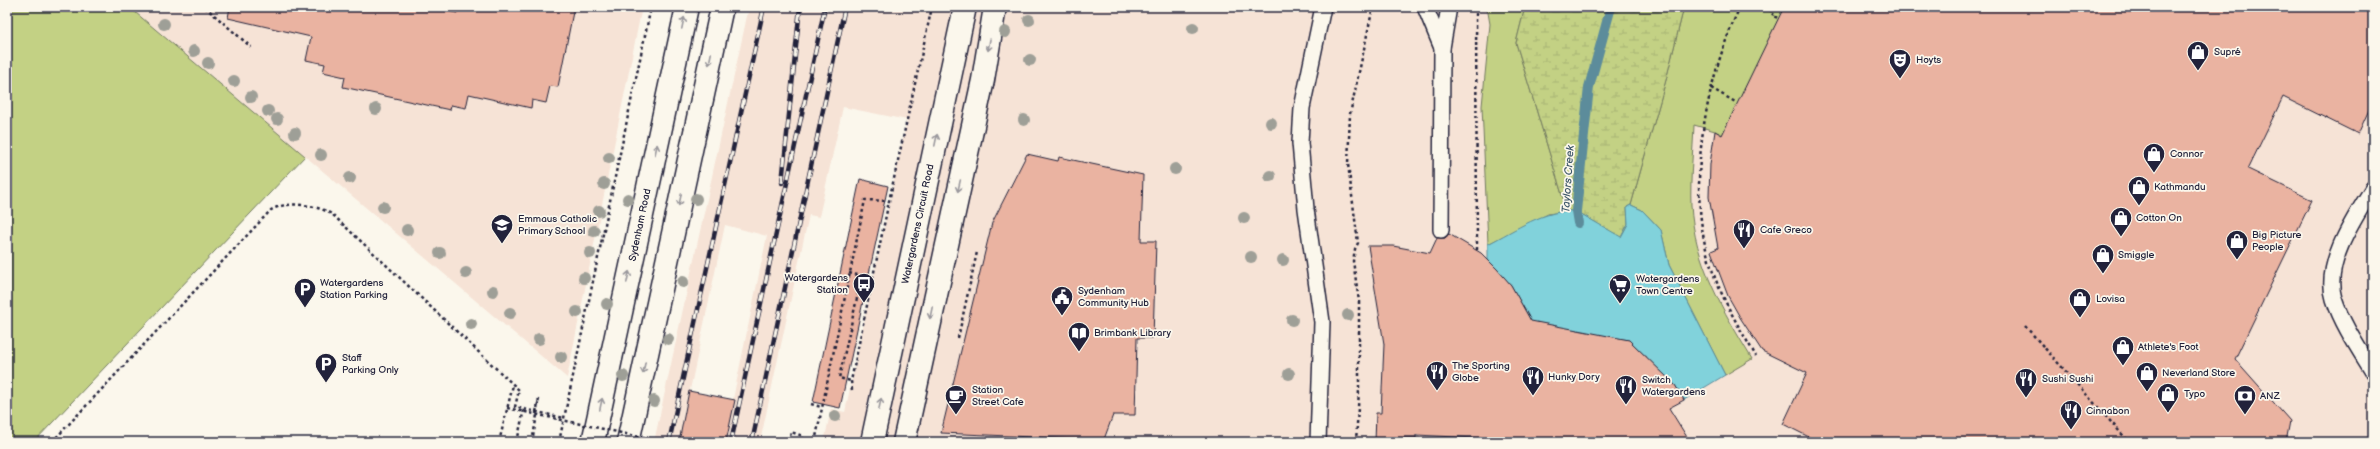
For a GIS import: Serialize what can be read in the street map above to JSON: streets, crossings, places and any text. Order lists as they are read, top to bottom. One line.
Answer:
{"streets":{"street":["Watergardens Circuit Road","Sydenham Road"]},"water":["Taylors Creek"],"places":{"shop":["Supré","Connor","Kathmandu","Cotton On","Big Picture People","Smiggle","Lovisa","Athlete's Foot","Neverland Store","Typo"],"theatre":["Hoyts"],"school or university":["Emmaus Catholic Primary School"],"restaurant":["Cafe Greco","The Sporting Globe","Hunky Dory","Sushi Sushi","Switch Watergardens","Cinnabon"],"bus stop":["Watergardens Station"],"supermarket":["Watergardens Town Centre"],"parking":["Watergardens Station Parking","Staff Parking Only"],"public building":["Sydenham Community Hub"],"library":["Brimbank Library"],"cafe":["Station Street Cafe"],"bank":["ANZ"]}}
